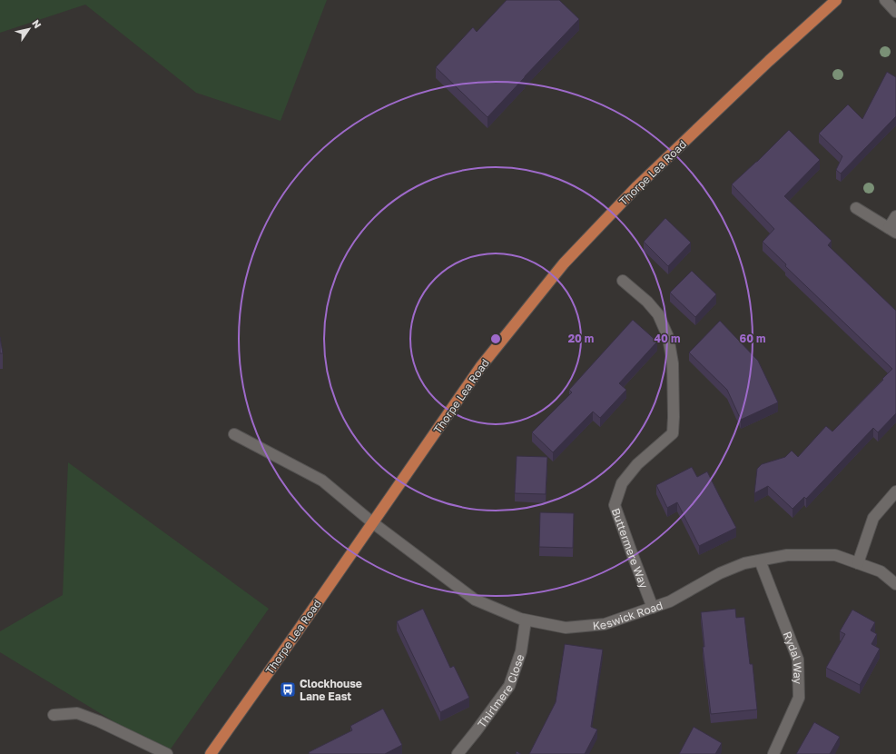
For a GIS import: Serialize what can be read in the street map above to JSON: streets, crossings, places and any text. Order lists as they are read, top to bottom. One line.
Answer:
{"streets":{"main road":["Thorpe Lea Road"],"street":["Buttermere Way","Keswick Road","Rydal Way","Thirlmere Close"]},"crossings":[["Thorpe Lea Road","Keswick Road"],["Buttermere Way","Keswick Road"],["Keswick Road","Rydal Way"],["Keswick Road","Thirlmere Close"]],"places":{"bus stop":["Clockhouse Lane East"]},"north":"top right","rings":["20 m","40 m","60 m"]}
